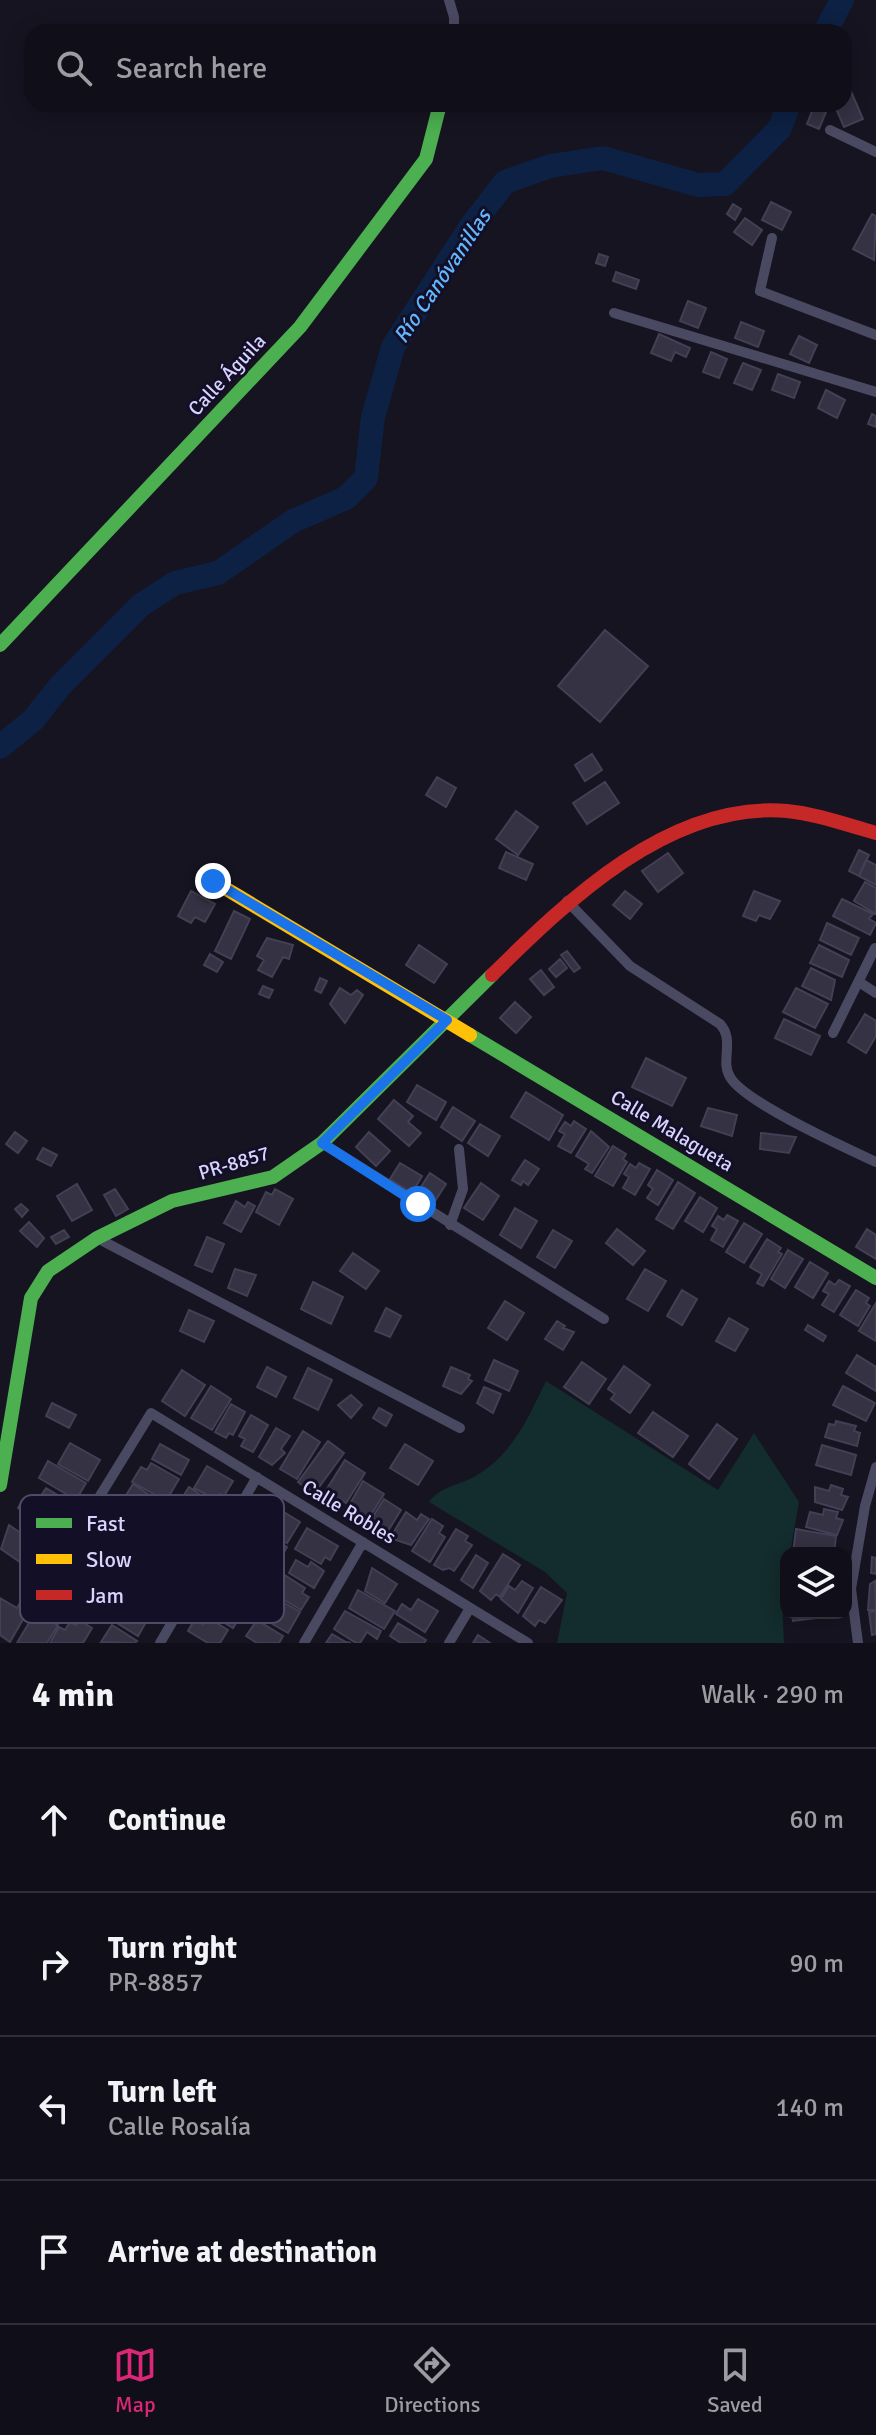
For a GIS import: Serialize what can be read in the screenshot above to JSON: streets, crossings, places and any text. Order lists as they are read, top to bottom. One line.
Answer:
{"streets":{"street":["Calle Águila","Calle Malagueta","PR-8857","Calle Robles"]},"crossings":[["Calle Malagueta","PR-8857"]],"water":["Río Canóvanillas"],"legend":["Fast","Slow","Jam"],"page":{"search":"Search here","heading":["4 min","Walk · 290 m"],"list":[["Continue","60 m"],["Turn right","PR-8857","90 m"],["Turn left","Calle Rosalía","140 m"],"Arrive at destination"],"nav":["Map","Directions","Saved"]}}
